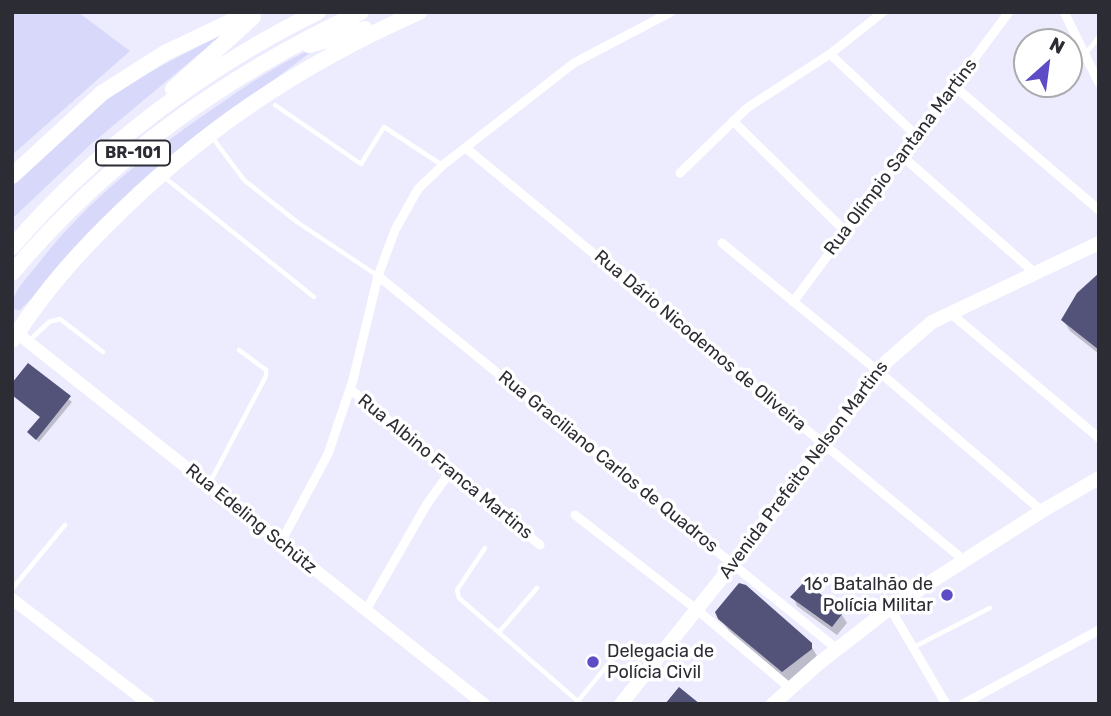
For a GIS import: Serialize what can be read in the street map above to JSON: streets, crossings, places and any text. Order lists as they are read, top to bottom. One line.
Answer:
{"streets":{"highway":["BR-101"],"main road":["Avenida Prefeito Nelson Martins","Rua Edeling Schütz"],"street":["Rua Olímpio Santana Martins","Rua Dário Nicodemos de Oliveira","Rua Graciliano Carlos de Quadros","Rua Albino Franca Martins"]},"crossings":[["Rua Dário Nicodemos de Oliveira","Avenida Prefeito Nelson Martins"],["Rua Graciliano Carlos de Quadros","Avenida Prefeito Nelson Martins"]],"places":["16º Batalhão de Polícia Militar","Delegacia de Polícia Civil"],"north":"top right"}
